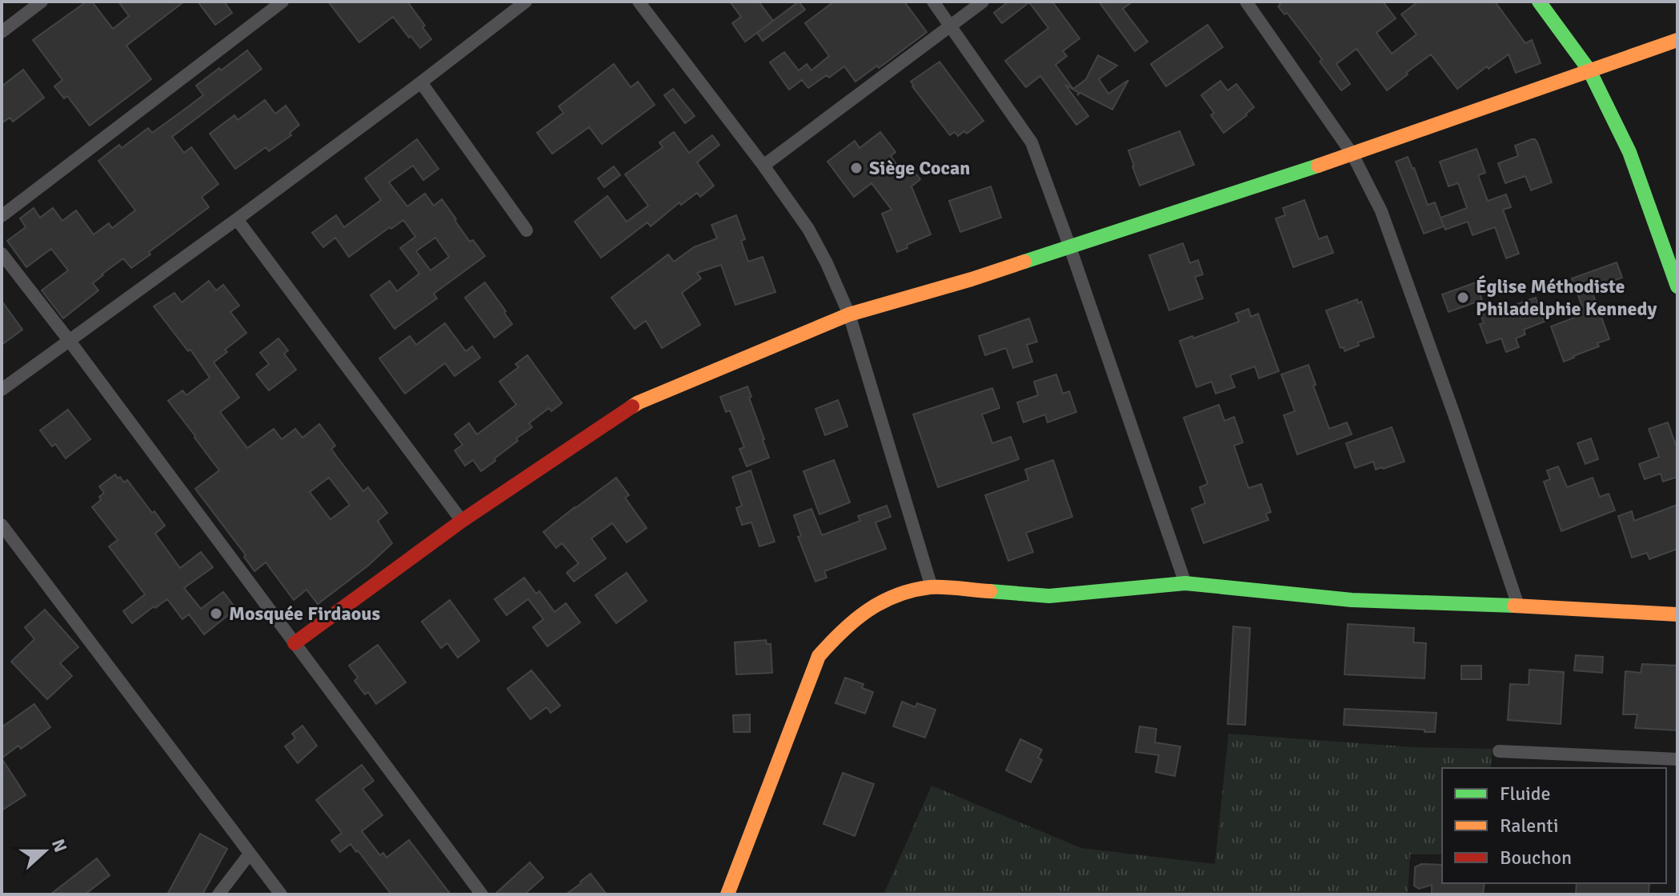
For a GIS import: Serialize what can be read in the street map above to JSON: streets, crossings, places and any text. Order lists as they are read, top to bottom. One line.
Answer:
{"places":["Siège Cocan","Église Méthodiste Philadelphie Kennedy","Mosquée Firdaous"],"legend":["Fluide","Ralenti","Bouchon"],"north":"right"}
